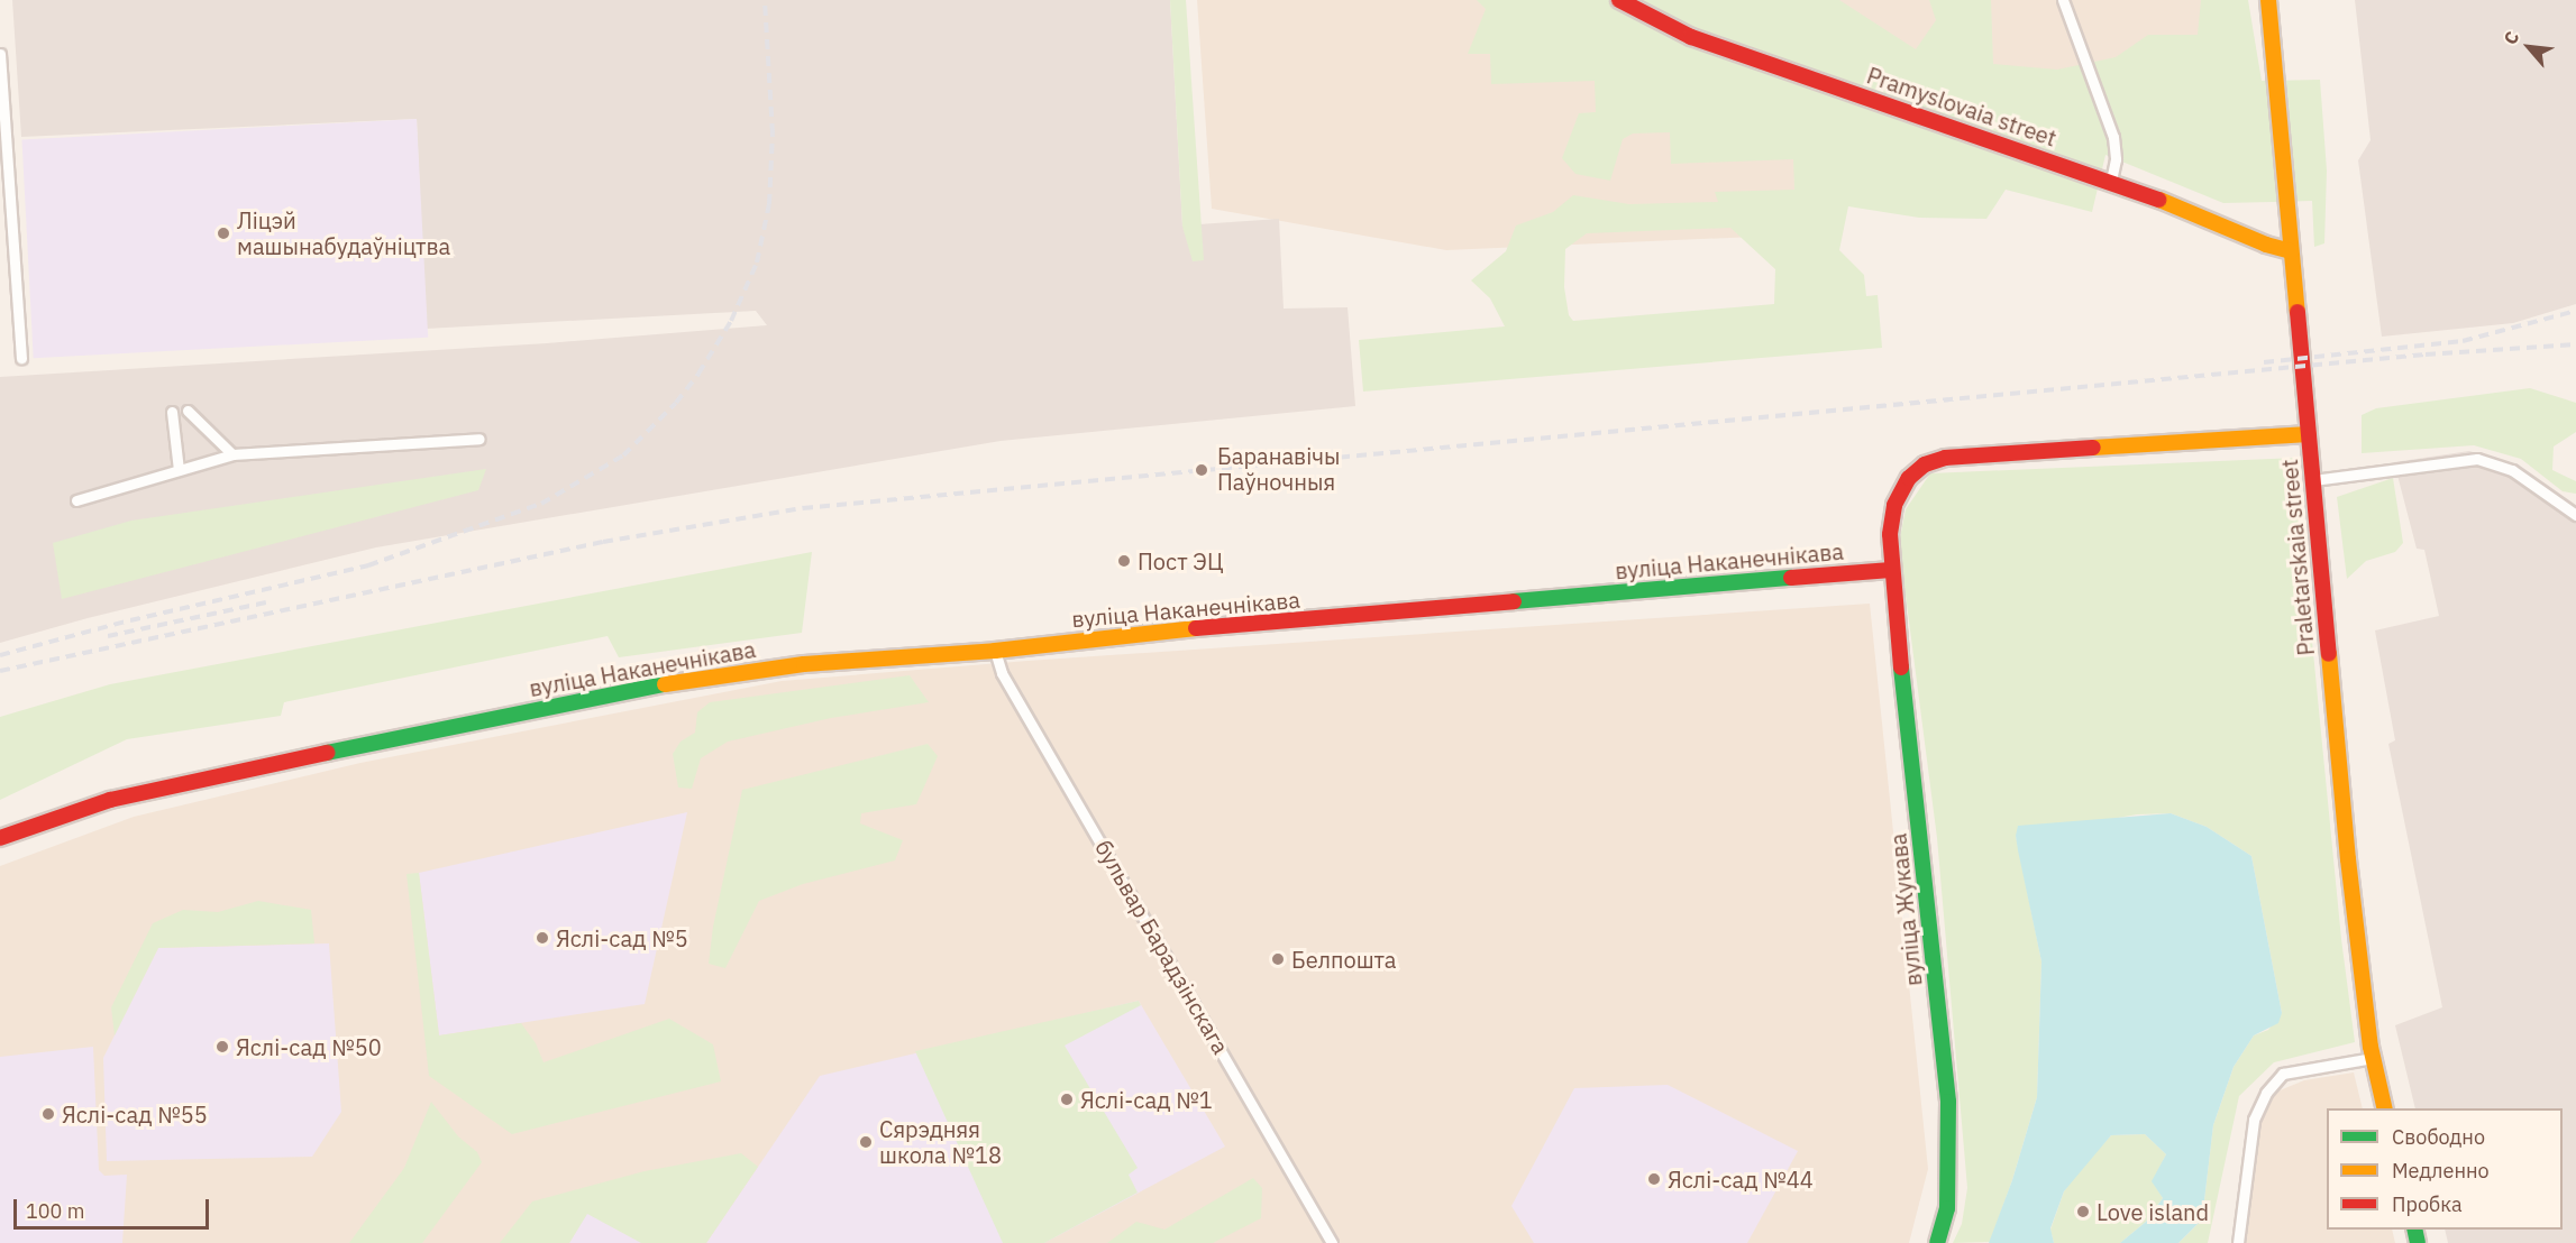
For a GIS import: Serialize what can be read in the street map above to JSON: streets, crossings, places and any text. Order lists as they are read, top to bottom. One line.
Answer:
{"streets":{"main road":["Pramyslovaia street","Praletarskaia street","вуліца Наканечнікава","вуліца Жукава"],"street":["бульвар Барадзінскага"]},"crossings":[["Pramyslovaia street","Praletarskaia street"],["вуліца Наканечнікава","вуліца Жукава"],["вуліца Наканечнікава","бульвар Барадзінскага"]],"places":["Ліцэй машынабудаўніцтва","Баранавічы Паўночныя","Пост ЭЦ","Яслі-сад №5","Белпошта","Яслі-сад №50","Яслі-сад №1","Яслі-сад №55","Сярэдняя школа №18","Яслі-сад №44","Love island"],"legend":["Свободно","Медленно","Пробка"],"scale_bar":"100 m","north":"top left"}
